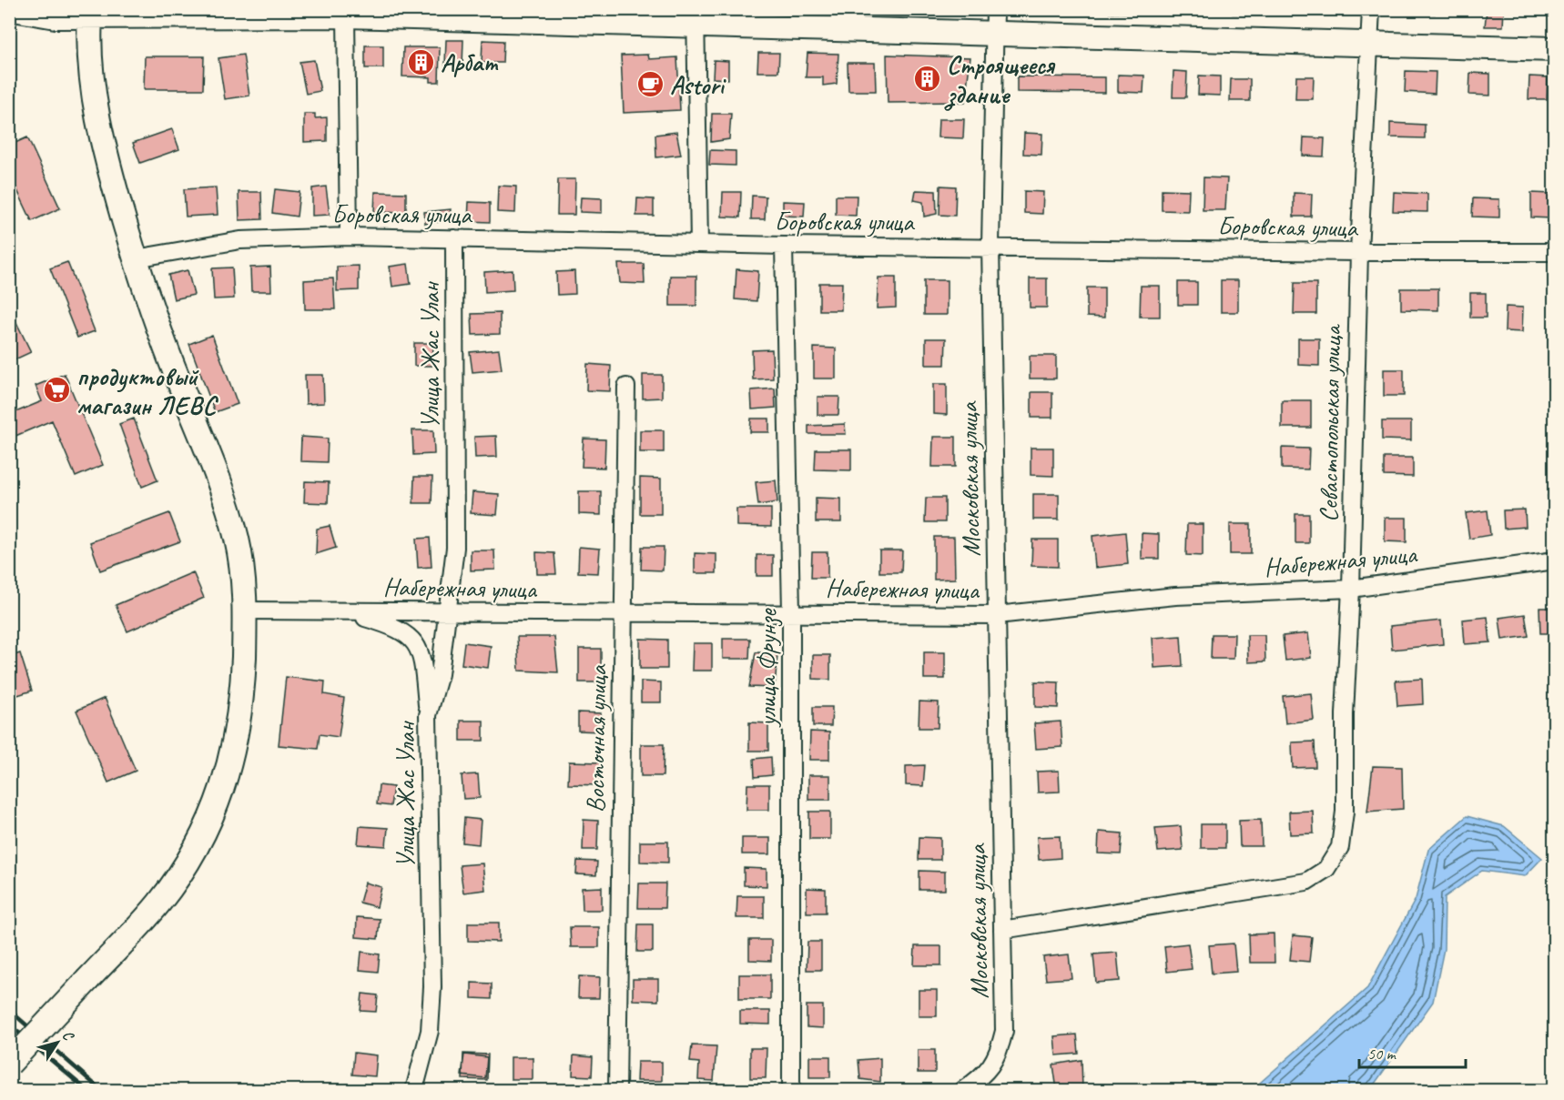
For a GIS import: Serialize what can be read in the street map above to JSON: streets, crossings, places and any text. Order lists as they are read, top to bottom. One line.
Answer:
{"streets":{"street":["Боровская улица","Улица Жас Улан","Севастопольская улица","Московская улица","Набережная улица","улица Фрунзе","Восточная улица"]},"crossings":[["Боровская улица","Улица Жас Улан"],["Боровская улица","Севастопольская улица"],["Боровская улица","Московская улица"],["Боровская улица","улица Фрунзе"],["Улица Жас Улан","Набережная улица"],["Севастопольская улица","Московская улица"],["Севастопольская улица","Набережная улица"],["Московская улица","Набережная улица"],["Набережная улица","улица Фрунзе"],["Набережная улица","Восточная улица"]],"places":{"building":["Арбат","Строящееся здание"],"cafe":["Astori"],"supermarket":["продуктовый магазин ЛЕВС"]},"scale_bar":"50 m","north":"top right"}
